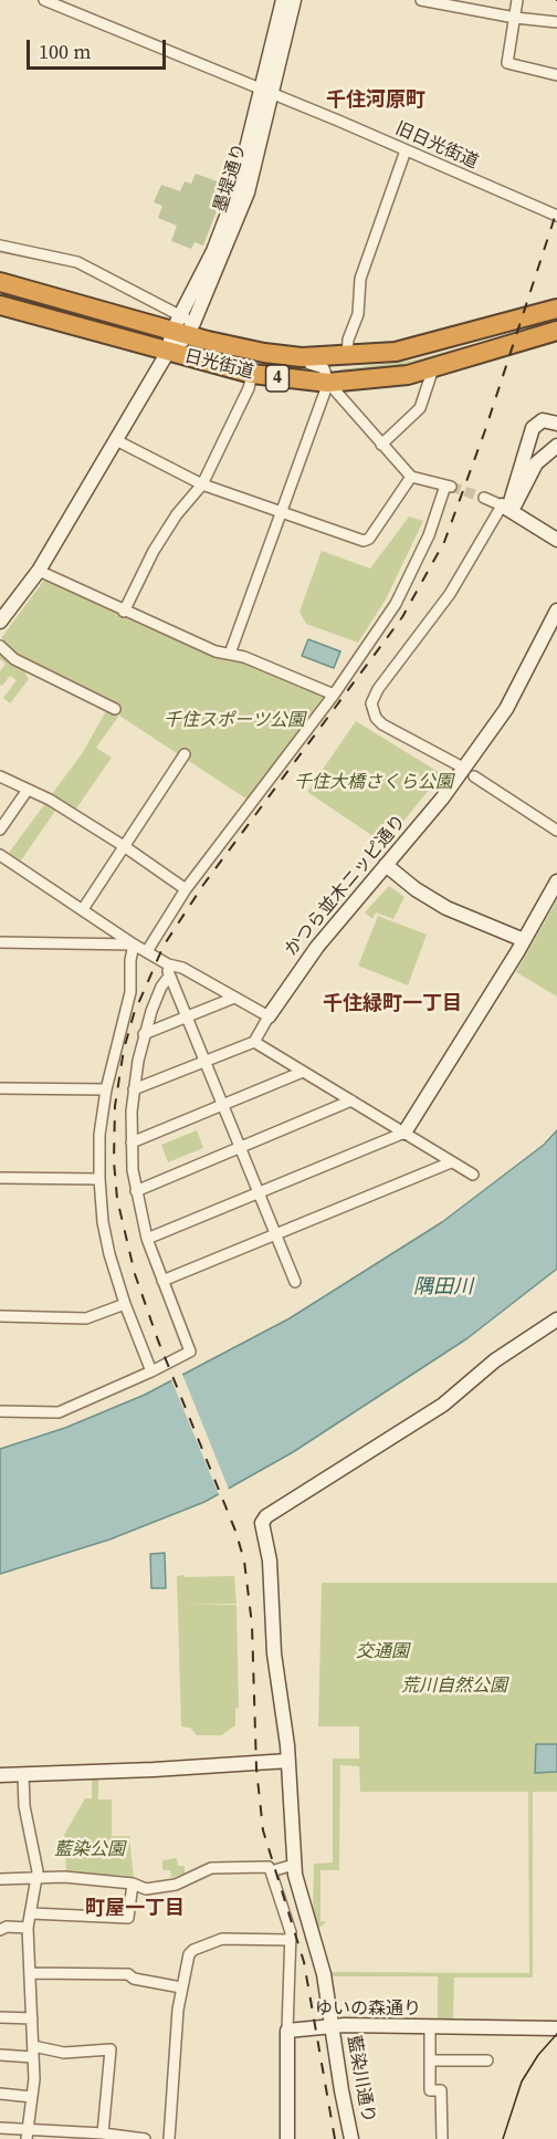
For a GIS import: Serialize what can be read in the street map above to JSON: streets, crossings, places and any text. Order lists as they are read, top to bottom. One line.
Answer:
{"streets":{"highway":["日光街道","4"],"street":["旧日光街道","墨堤通り","かつら並木ニッピ通り","ゆいの森通り","藍染川通り"]},"crossings":[["旧日光街道","墨堤通り"],["墨堤通り","日光街道"],["ゆいの森通り","藍染川通り"]],"districts":["千住河原町","千住緑町一丁目","町屋一丁目"],"water":["隅田川"],"parks":["千住スポーツ公園","千住大橋さくら公園","交通園","荒川自然公園","藍染公園"],"scale_bar":"100 m"}
